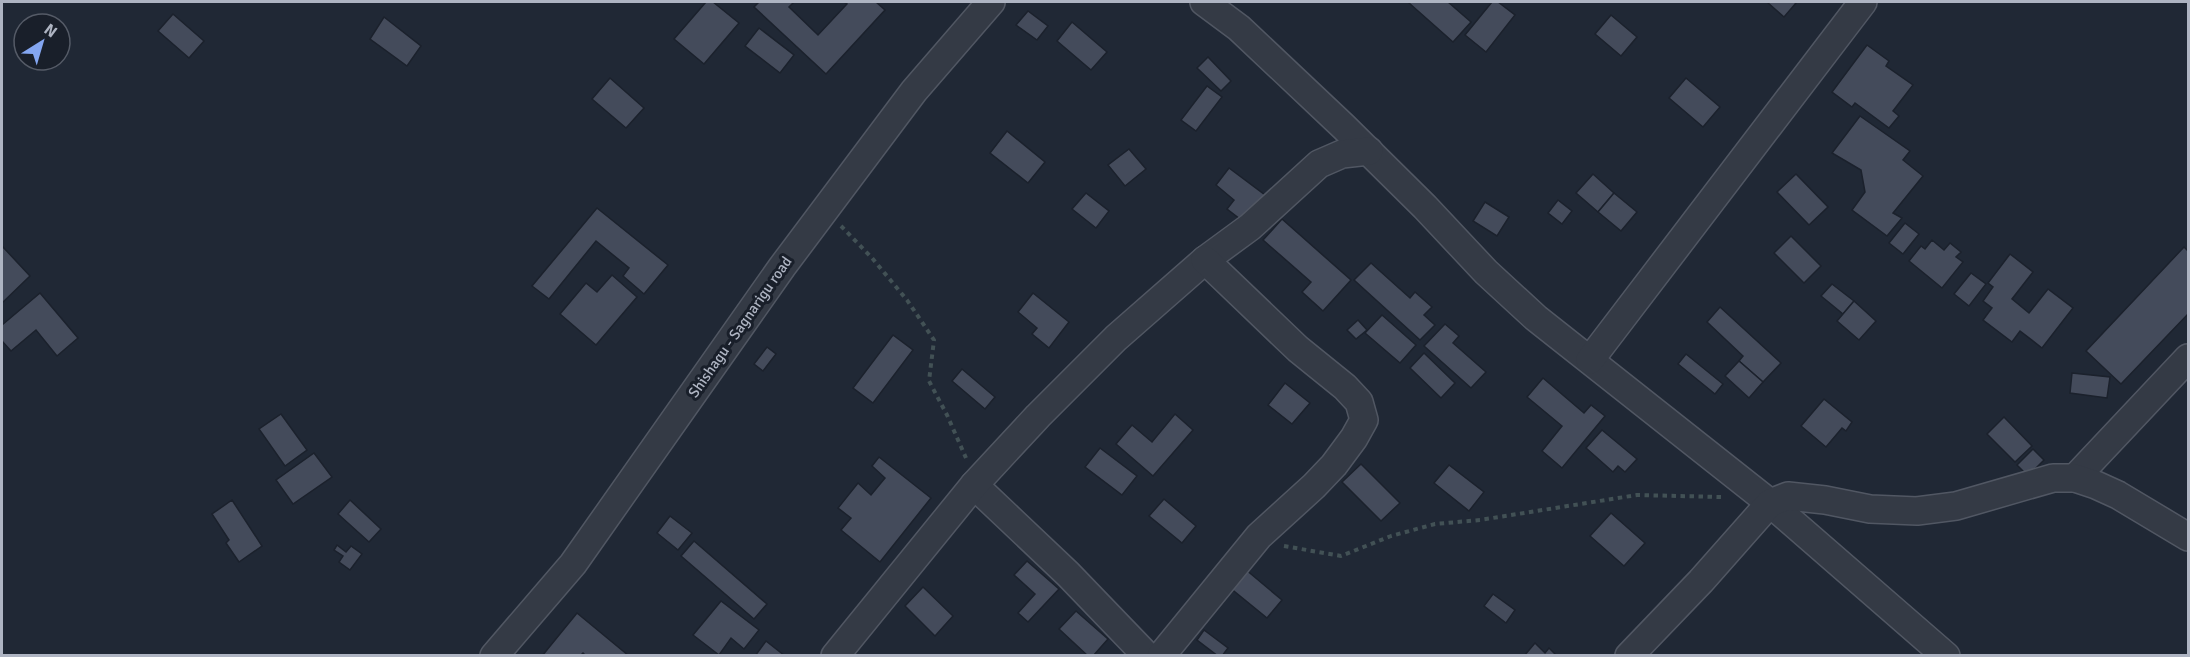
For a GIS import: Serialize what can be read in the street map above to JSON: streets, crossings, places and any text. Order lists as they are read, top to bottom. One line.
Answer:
{"streets":{"street":["Shishagu - Sagnarigu road"]},"north":"top right"}
